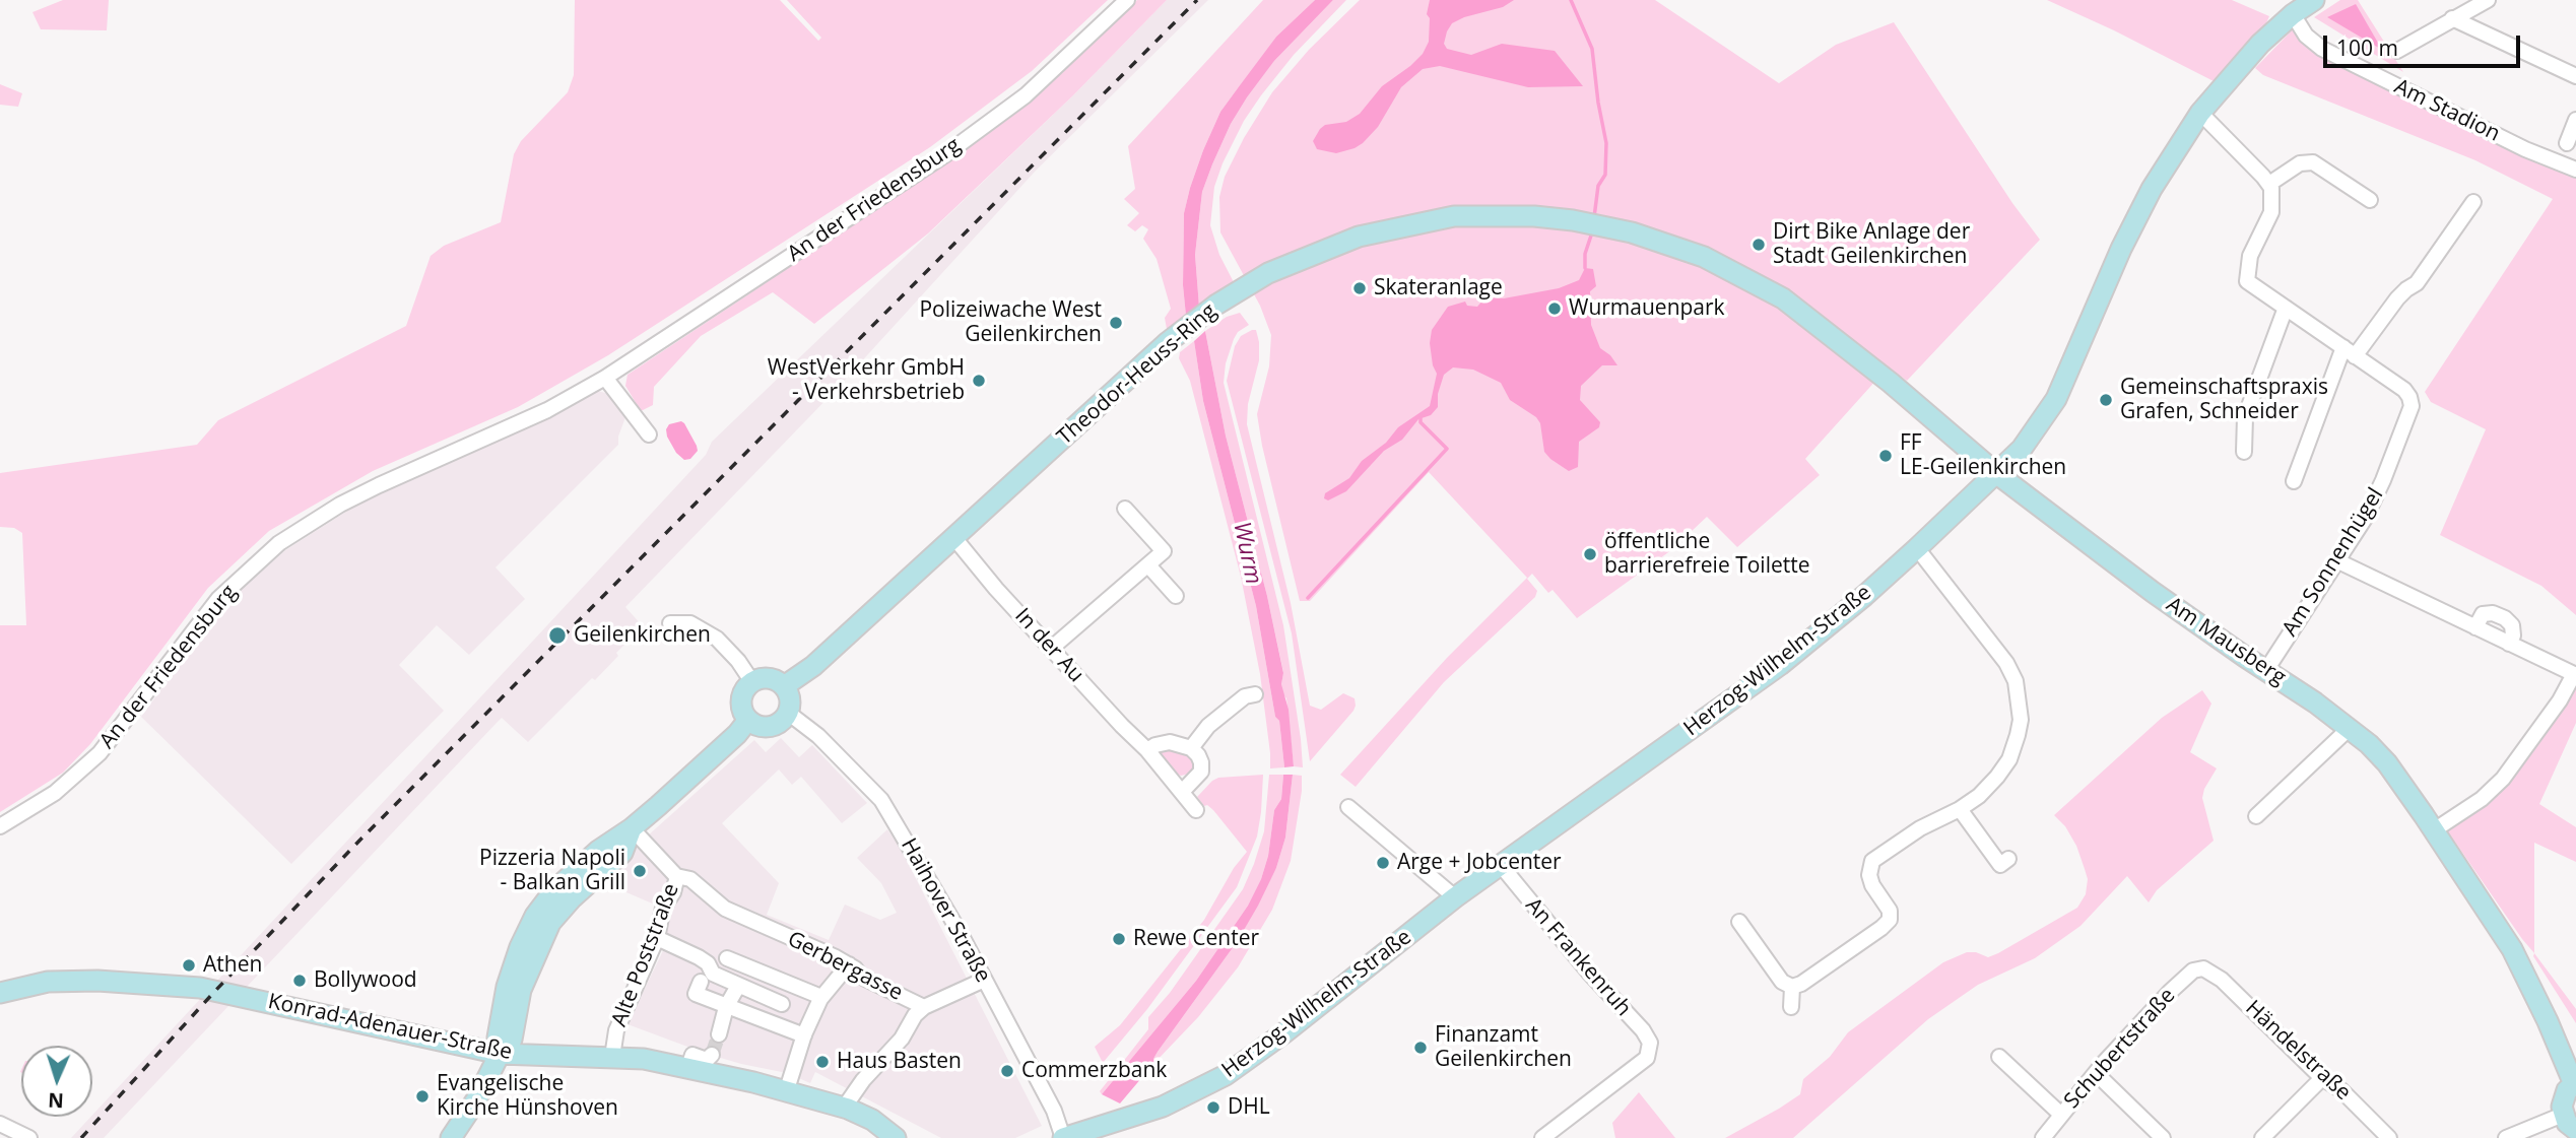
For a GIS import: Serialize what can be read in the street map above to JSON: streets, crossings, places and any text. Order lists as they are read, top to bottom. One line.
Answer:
{"streets":{"main road":["Theodor-Heuss-Ring","Am Mausberg","Herzog-Wilhelm-Straße","Konrad-Adenauer-Straße"],"street":["Am Stadion","An der Friedensburg","Am Sonnenhügel","In der Au","Haihover Straße","Alte Poststraße","An Frankenruh","Gerbergasse","Schubertstraße","Händelstraße"]},"crossings":[["Am Stadion","Herzog-Wilhelm-Straße"],["Theodor-Heuss-Ring","Am Mausberg"],["Theodor-Heuss-Ring","In der Au"],["Theodor-Heuss-Ring","Herzog-Wilhelm-Straße"],["Theodor-Heuss-Ring","Haihover Straße"],["Am Sonnenhügel","Am Mausberg"],["Am Mausberg","Herzog-Wilhelm-Straße"],["Herzog-Wilhelm-Straße","Haihover Straße"],["Herzog-Wilhelm-Straße","An Frankenruh"],["Alte Poststraße","Gerbergasse"],["Alte Poststraße","Konrad-Adenauer-Straße"],["Schubertstraße","Händelstraße"]],"water":["Wurm"],"places":["Dirt Bike Anlage der Stadt Geilenkirchen","Skateranlage","Wurmauenpark","Polizeiwache West Geilenkirchen","WestVerkehr GmbH - Verkehrsbetrieb","Gemeinschaftspraxis Grafen, Schneider","FF LE-Geilenkirchen","öffentliche barrierefreie Toilette","Geilenkirchen","Arge + Jobcenter","Pizzeria Napoli - Balkan Grill","Rewe Center","Athen","Bollywood","Finanzamt Geilenkirchen","Haus Basten","Commerzbank","Evangelische Kirche Hünshoven","DHL"],"scale_bar":"100 m","north":"bottom"}
